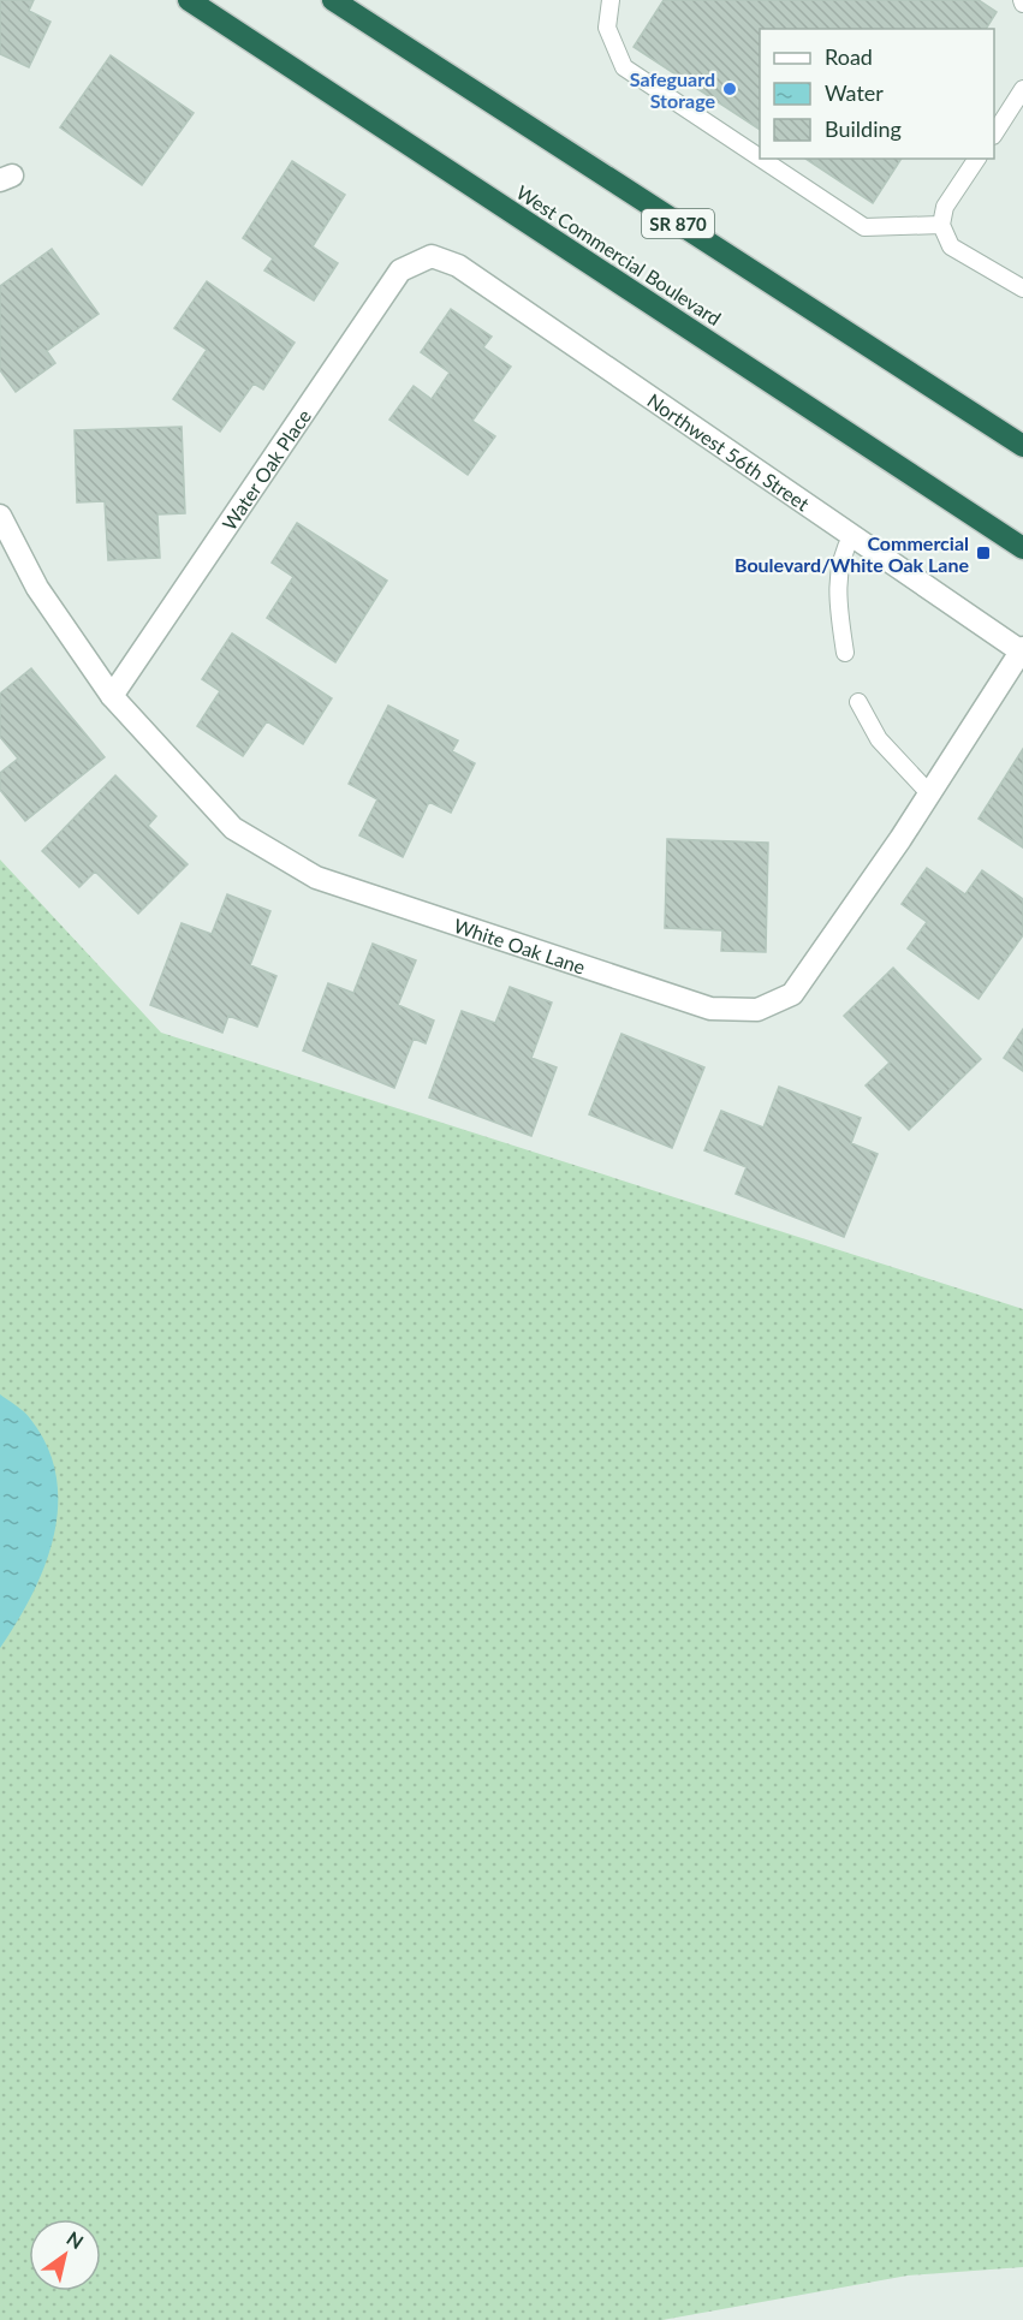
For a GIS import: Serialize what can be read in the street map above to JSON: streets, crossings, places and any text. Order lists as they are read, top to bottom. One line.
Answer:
{"streets":{"highway":["SR 870","West Commercial Boulevard"],"street":["Northwest 56th Street","Water Oak Place","White Oak Lane"]},"crossings":[["Northwest 56th Street","Water Oak Place"],["Northwest 56th Street","White Oak Lane"],["Water Oak Place","White Oak Lane"]],"places":{"other":["Safeguard Storage"],"transit":["Commercial Boulevard/White Oak Lane"]},"legend":["Road","Water","Building"],"north":"top right"}
